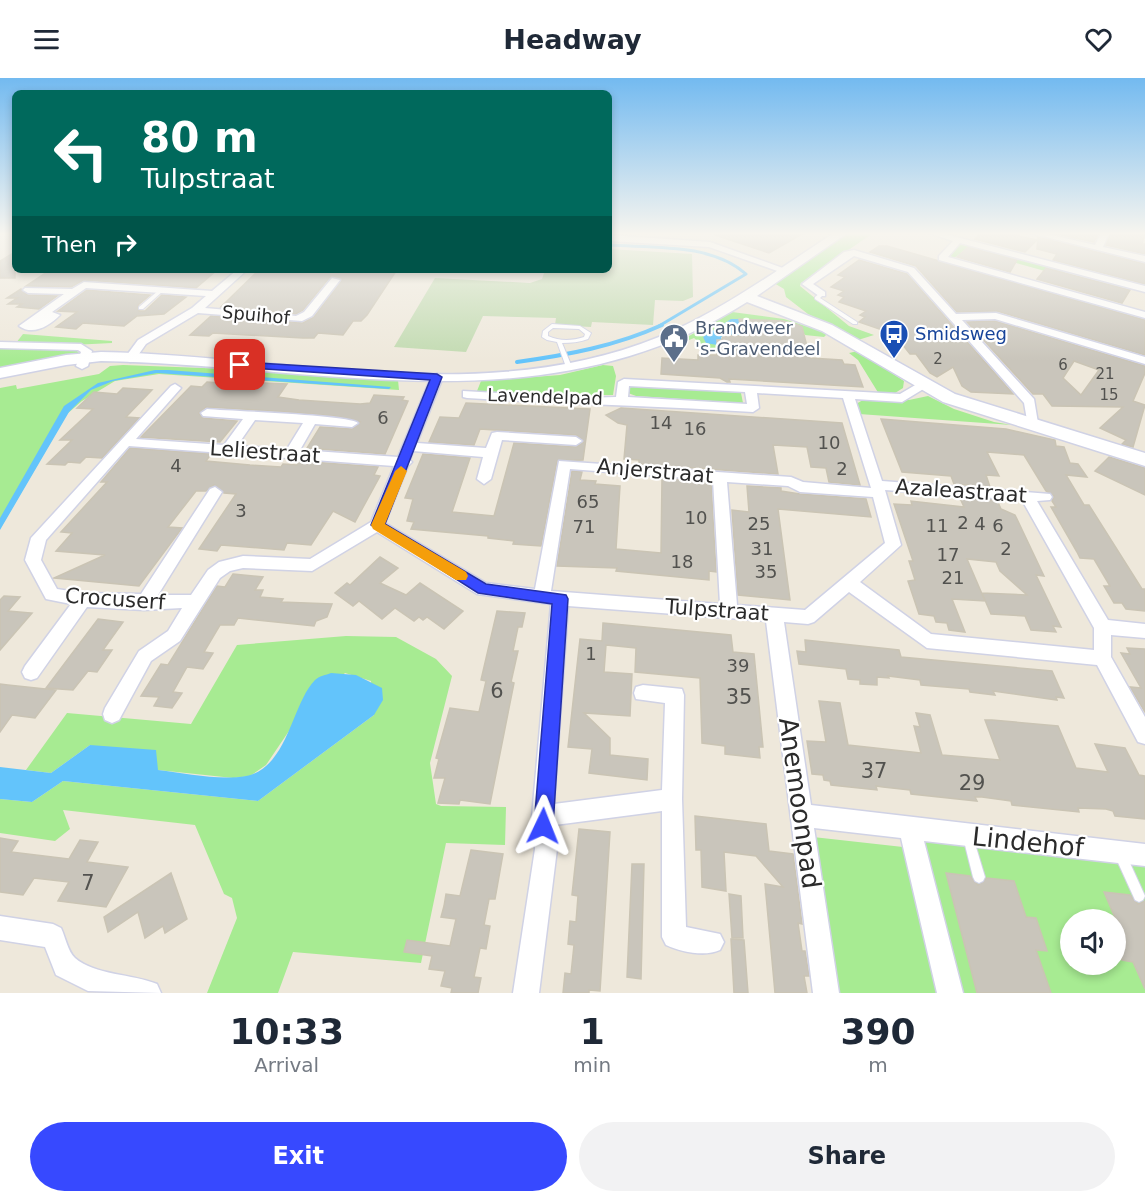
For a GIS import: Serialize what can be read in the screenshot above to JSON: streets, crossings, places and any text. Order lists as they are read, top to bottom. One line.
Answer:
{"streets":{"street":["Spuihof","Lavendelpad","Leliestraat","Anjerstraat","Azaleastraat","Crocuserf","Tulpstraat","Anemoonpad","Lindehof"]},"crossings":[["Leliestraat","Crocuserf"],["Anjerstraat","Azaleastraat"],["Anjerstraat","Tulpstraat"],["Azaleastraat","Tulpstraat"],["Crocuserf","Tulpstraat"],["Tulpstraat","Anemoonpad"],["Anemoonpad","Lindehof"]],"places":{"bus stop":["Smidsweg"],"public building":["Brandweer 's-Gravendeel"]},"house_numbers":["2","6","21","15","6","14","16","10","4","2","65","3","10","2","25","4","11","6","71","31","2","17","18","35","21","1","39","6","35","37","29","7"],"page":{"header":"Headway","turn":["80 m","Tulpstraat"],"then":"Then","eta":["10:33","Arrival","1","min","390","m"],"buttons":["Exit","Share"]}}
